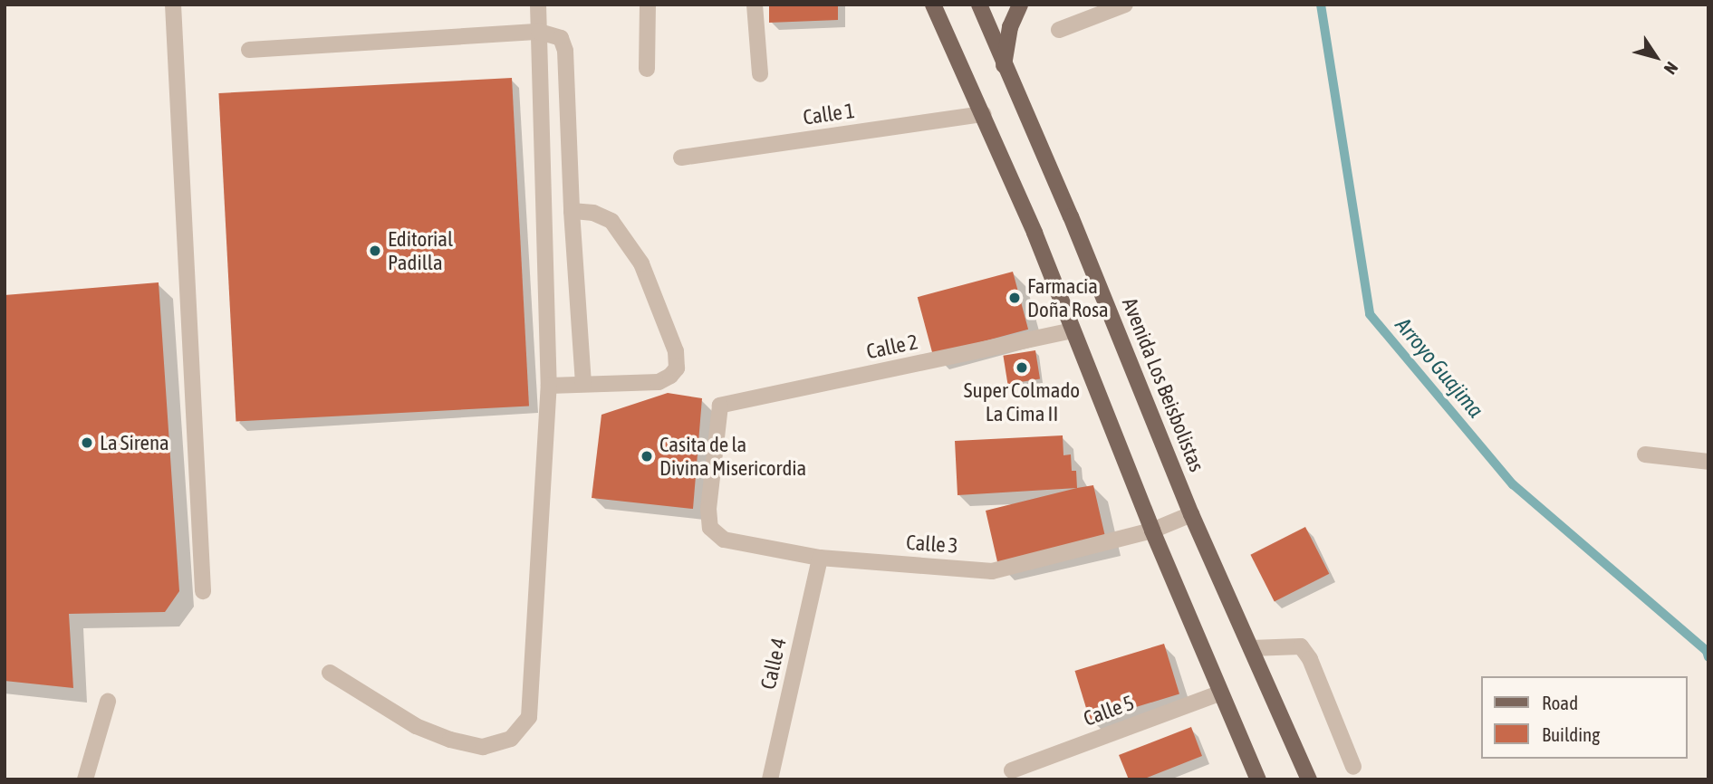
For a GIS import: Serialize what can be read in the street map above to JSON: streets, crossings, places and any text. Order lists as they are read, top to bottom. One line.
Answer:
{"streets":{"main road":["Avenida Los Beisbolistas"],"street":["Calle 1","Calle 2","Calle 3","Calle 4","Calle 5"]},"crossings":[["Calle 2","Calle 3"],["Avenida Los Beisbolistas","Calle 3"],["Calle 3","Calle 4"]],"water":["Arroyo Guajima"],"places":["Editorial Padilla","Farmacia Doña Rosa","Super Colmado La Cima II","La Sirena","Casita de la Divina Misericordia"],"legend":["Road","Building"],"north":"bottom right"}
